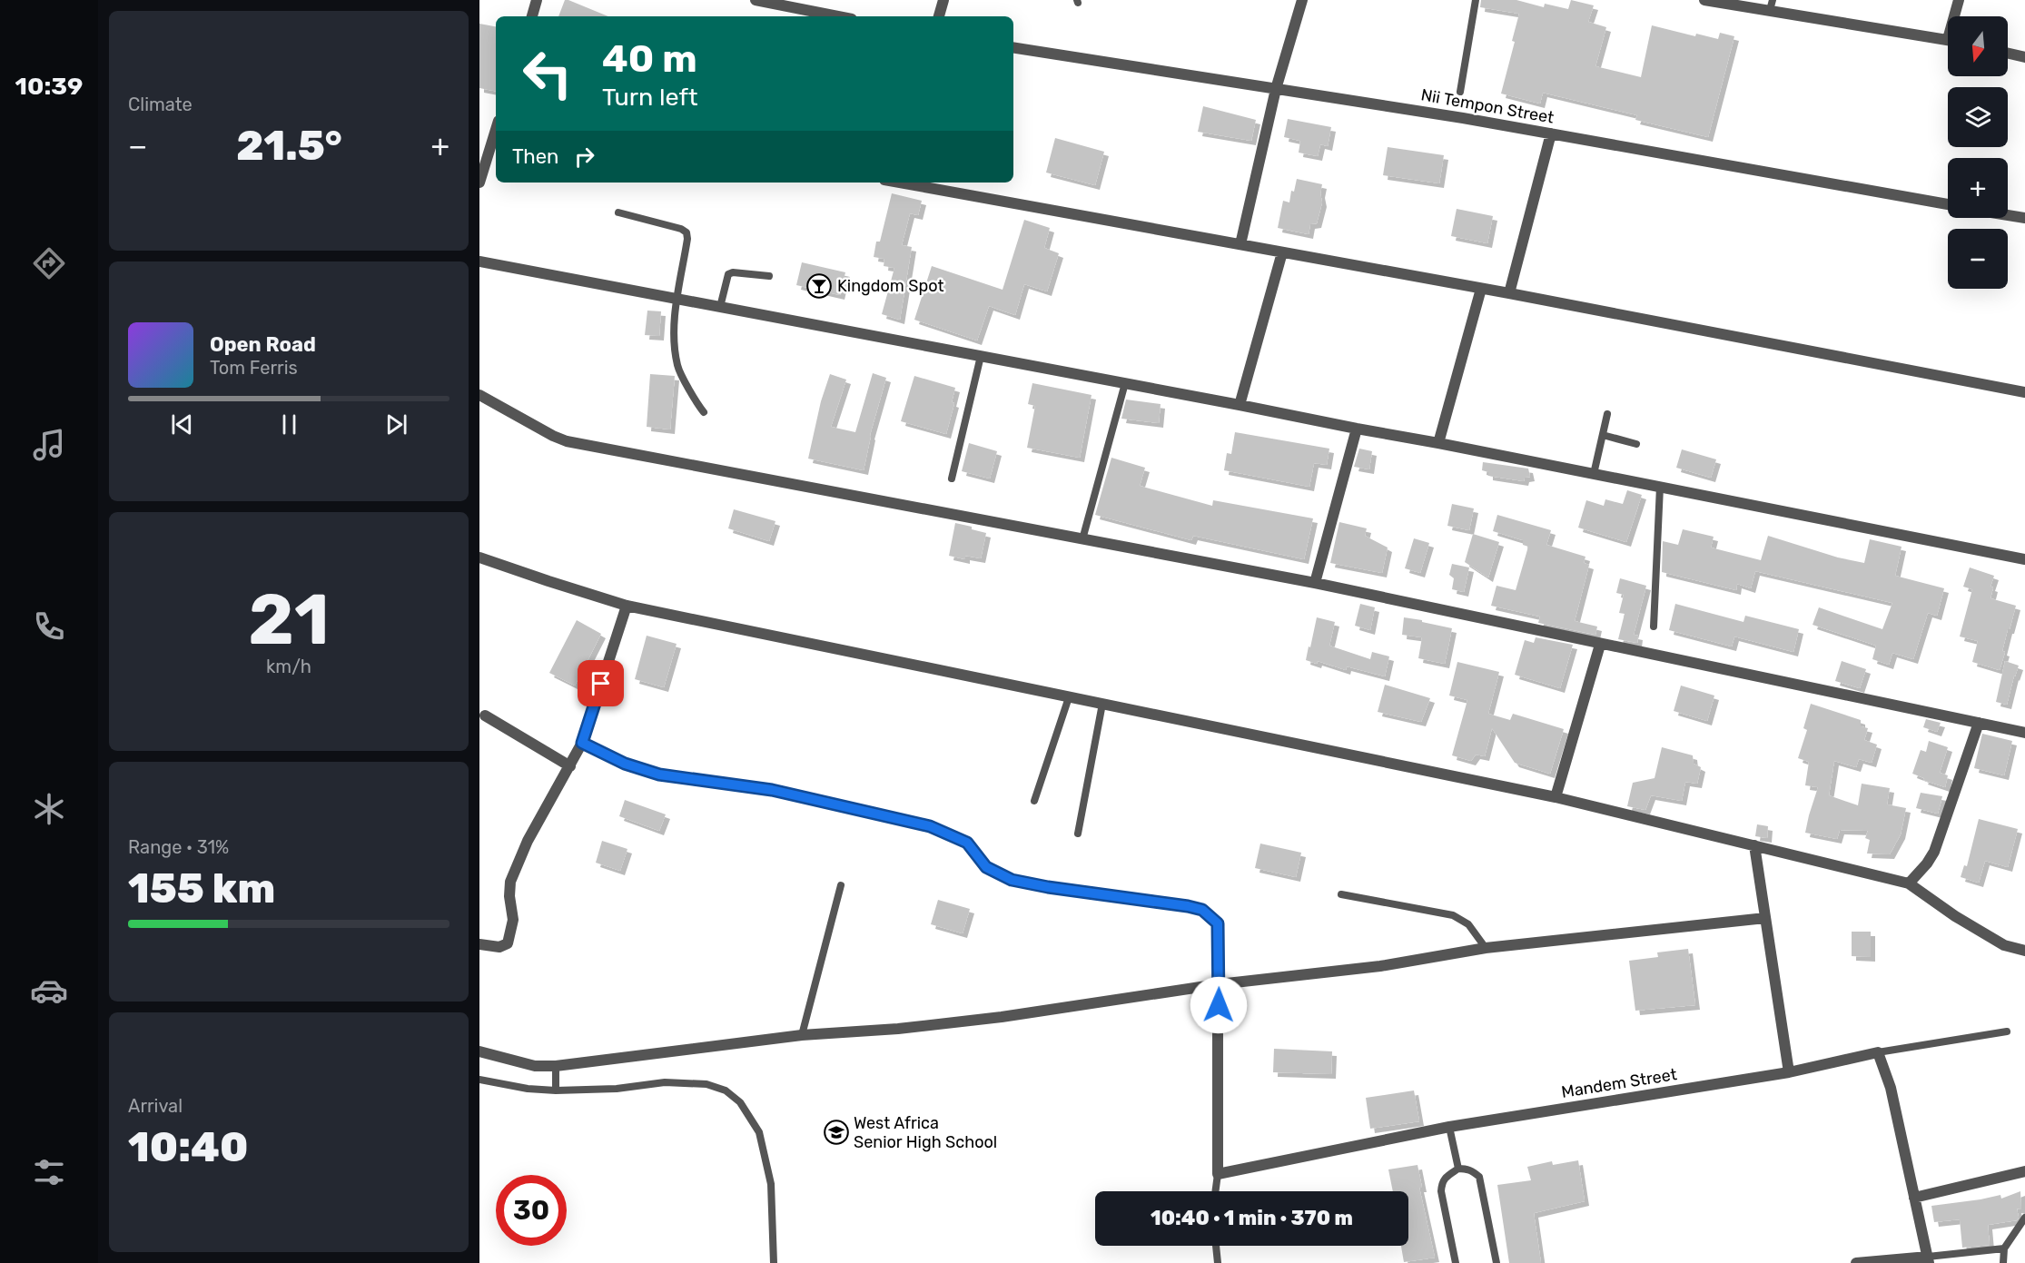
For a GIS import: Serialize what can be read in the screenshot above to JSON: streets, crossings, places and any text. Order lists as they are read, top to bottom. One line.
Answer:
{"streets":{"street":["Nii Tempon Street","Mandem Street"]},"places":{"bar":["Kingdom Spot"],"school or university":["West Africa Senior High School"]},"north":"bottom","page":{"tabs":"10:39","tile":["Climate",["21","km/h"],["Range · 31%","155 km"],["Arrival","10:40"]],"map_buttons":["+","−"],"turn":["40 m","Turn left"],"heat":["−","21.5°","+"],"then":"Then","song":["Open Road","Tom Ferris"],"limit":"30","trip":"10:40 · 1 min · 370 m"}}
